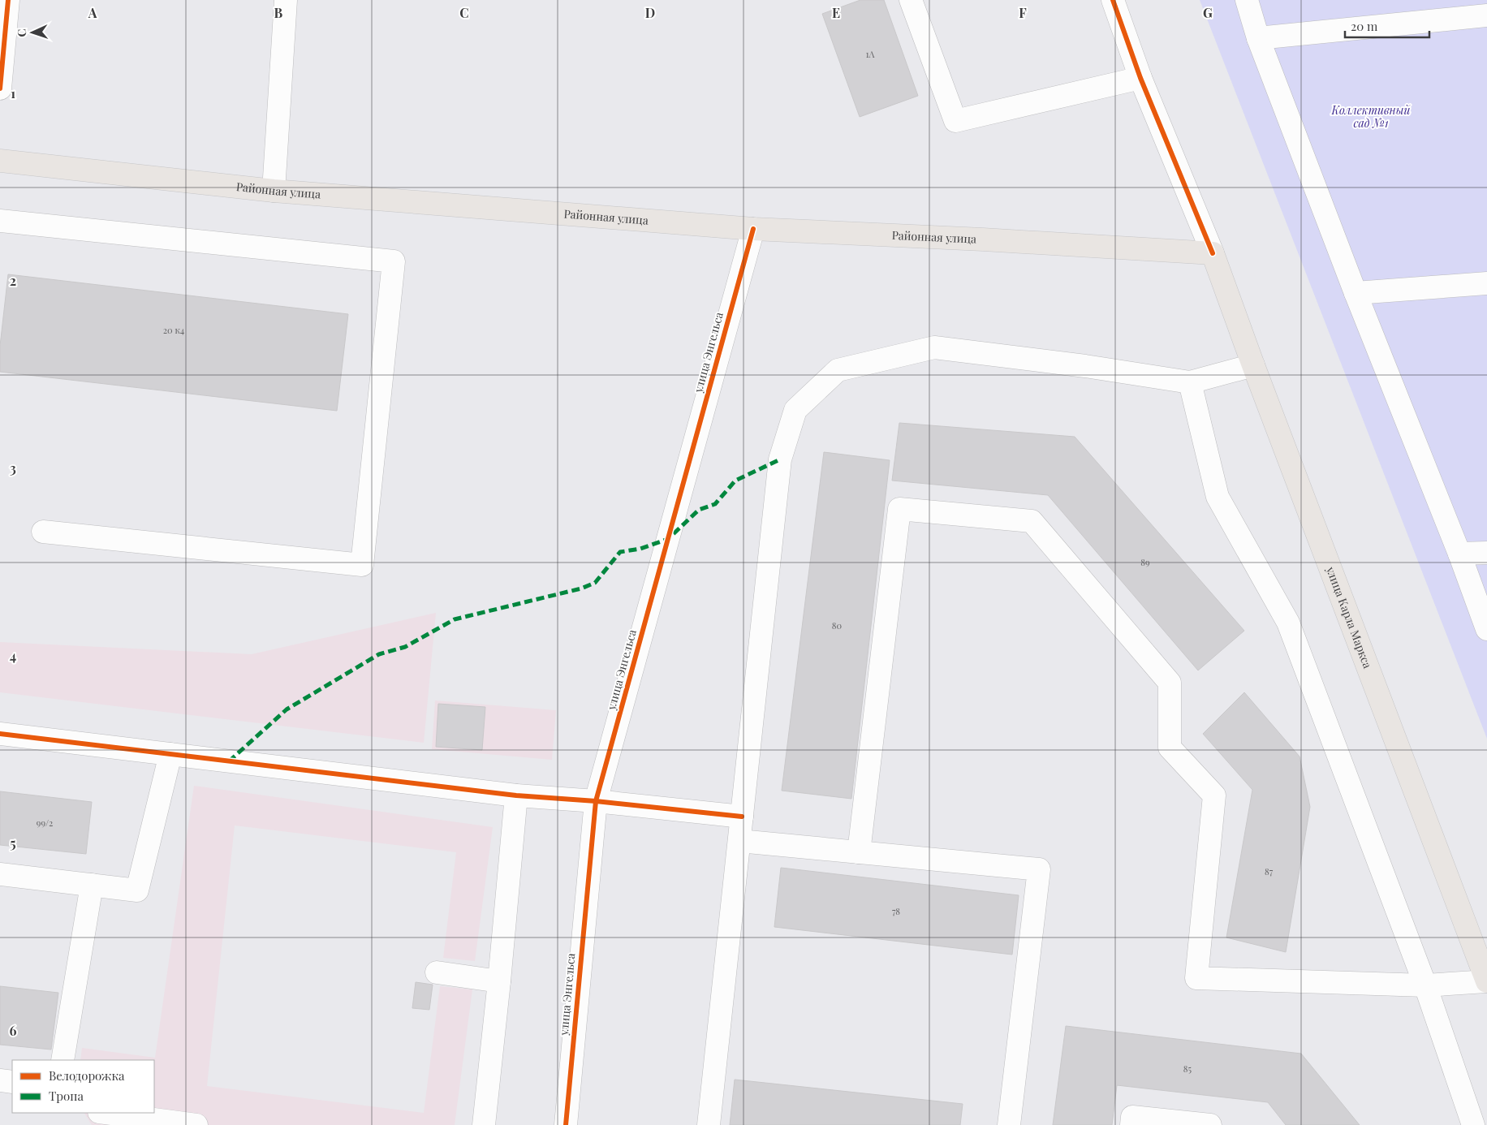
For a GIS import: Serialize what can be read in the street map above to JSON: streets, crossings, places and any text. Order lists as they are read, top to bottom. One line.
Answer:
{"streets":{"main road":["Районная улица","улица Карла Маркса"],"street":["улица Энгельса"]},"crossings":[["Районная улица","улица Энгельса"],["Районная улица","улица Карла Маркса"]],"parks":["Коллективный сад №1"],"house_numbers":["1А","20 к4","89","80","99/2","87","78","85"],"legend":["Велодорожка","Тропа"],"scale_bar":"20 m","north":"left","grid":{"columns":["A","B","C","D","E","F","G"],"rows":["1","2","3","4","5","6"]}}
